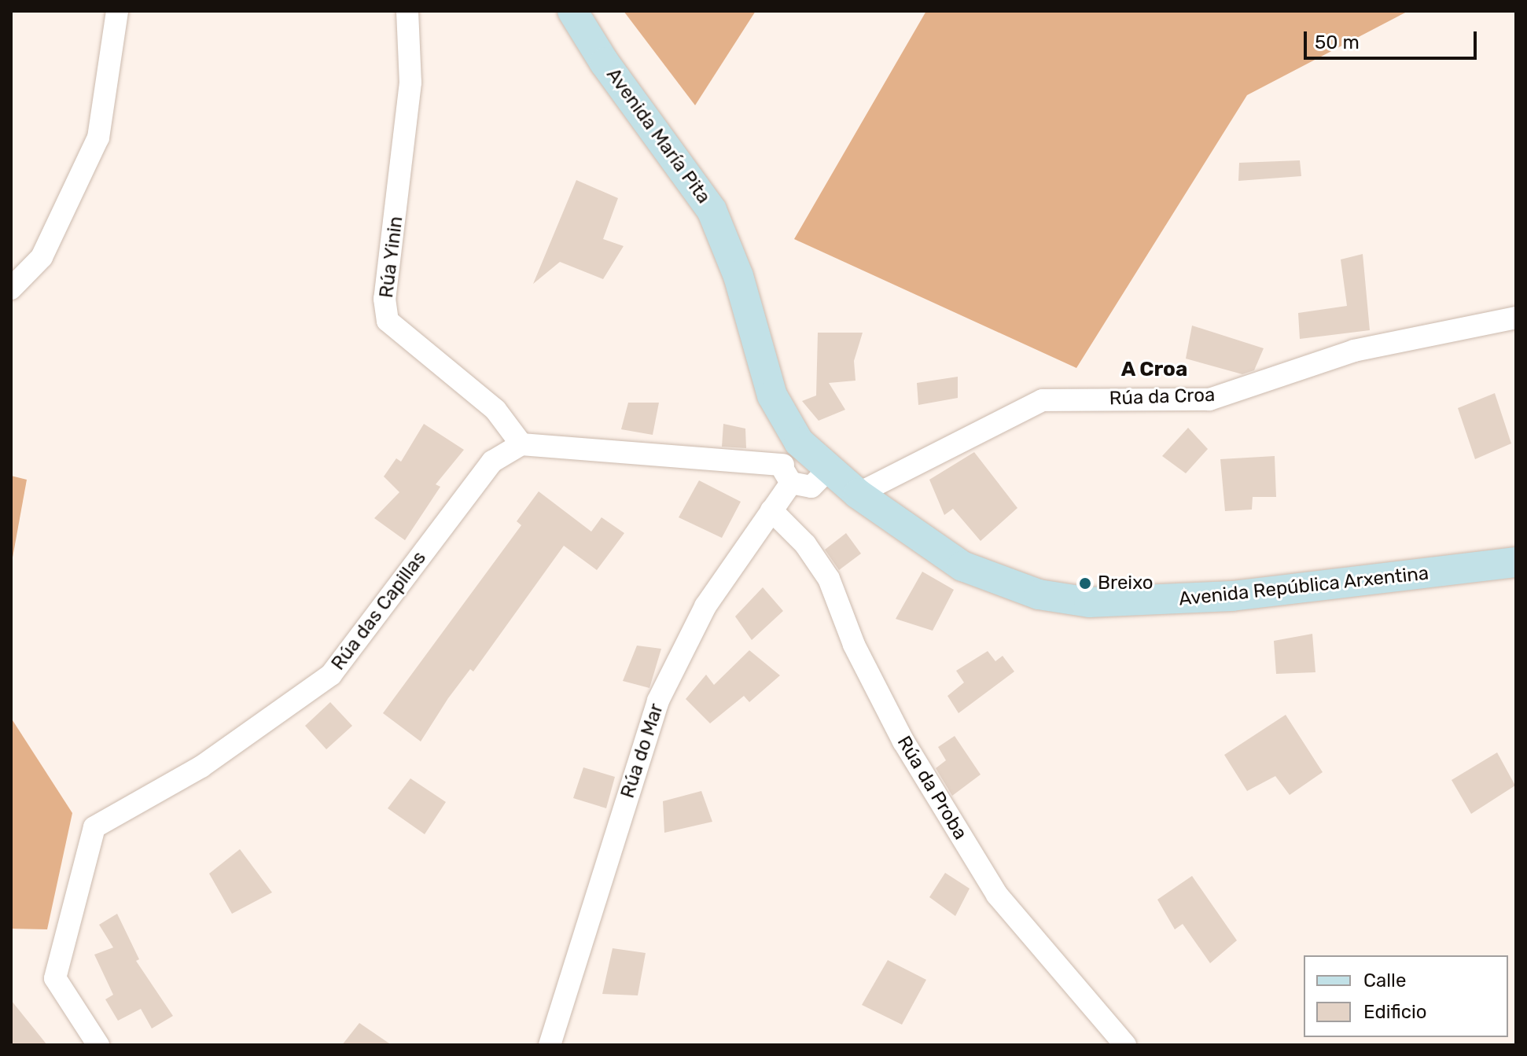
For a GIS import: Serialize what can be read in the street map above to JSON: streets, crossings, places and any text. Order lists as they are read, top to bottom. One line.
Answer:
{"streets":{"main road":["Avenida María Pita","Avenida República Arxentina"],"street":["Rúa Yinin","Rúa da Croa","Rúa das Capillas","Rúa do Mar","Rúa da Proba"]},"crossings":[["Avenida María Pita","Avenida República Arxentina"],["Avenida María Pita","Rúa do Mar"],["Rúa Yinin","Rúa das Capillas"],["Rúa da Croa","Avenida República Arxentina"],["Avenida República Arxentina","Rúa do Mar"],["Rúa do Mar","Rúa da Proba"]],"districts":["A Croa"],"places":["Breixo"],"legend":["Calle","Edificio"],"scale_bar":"50 m"}
